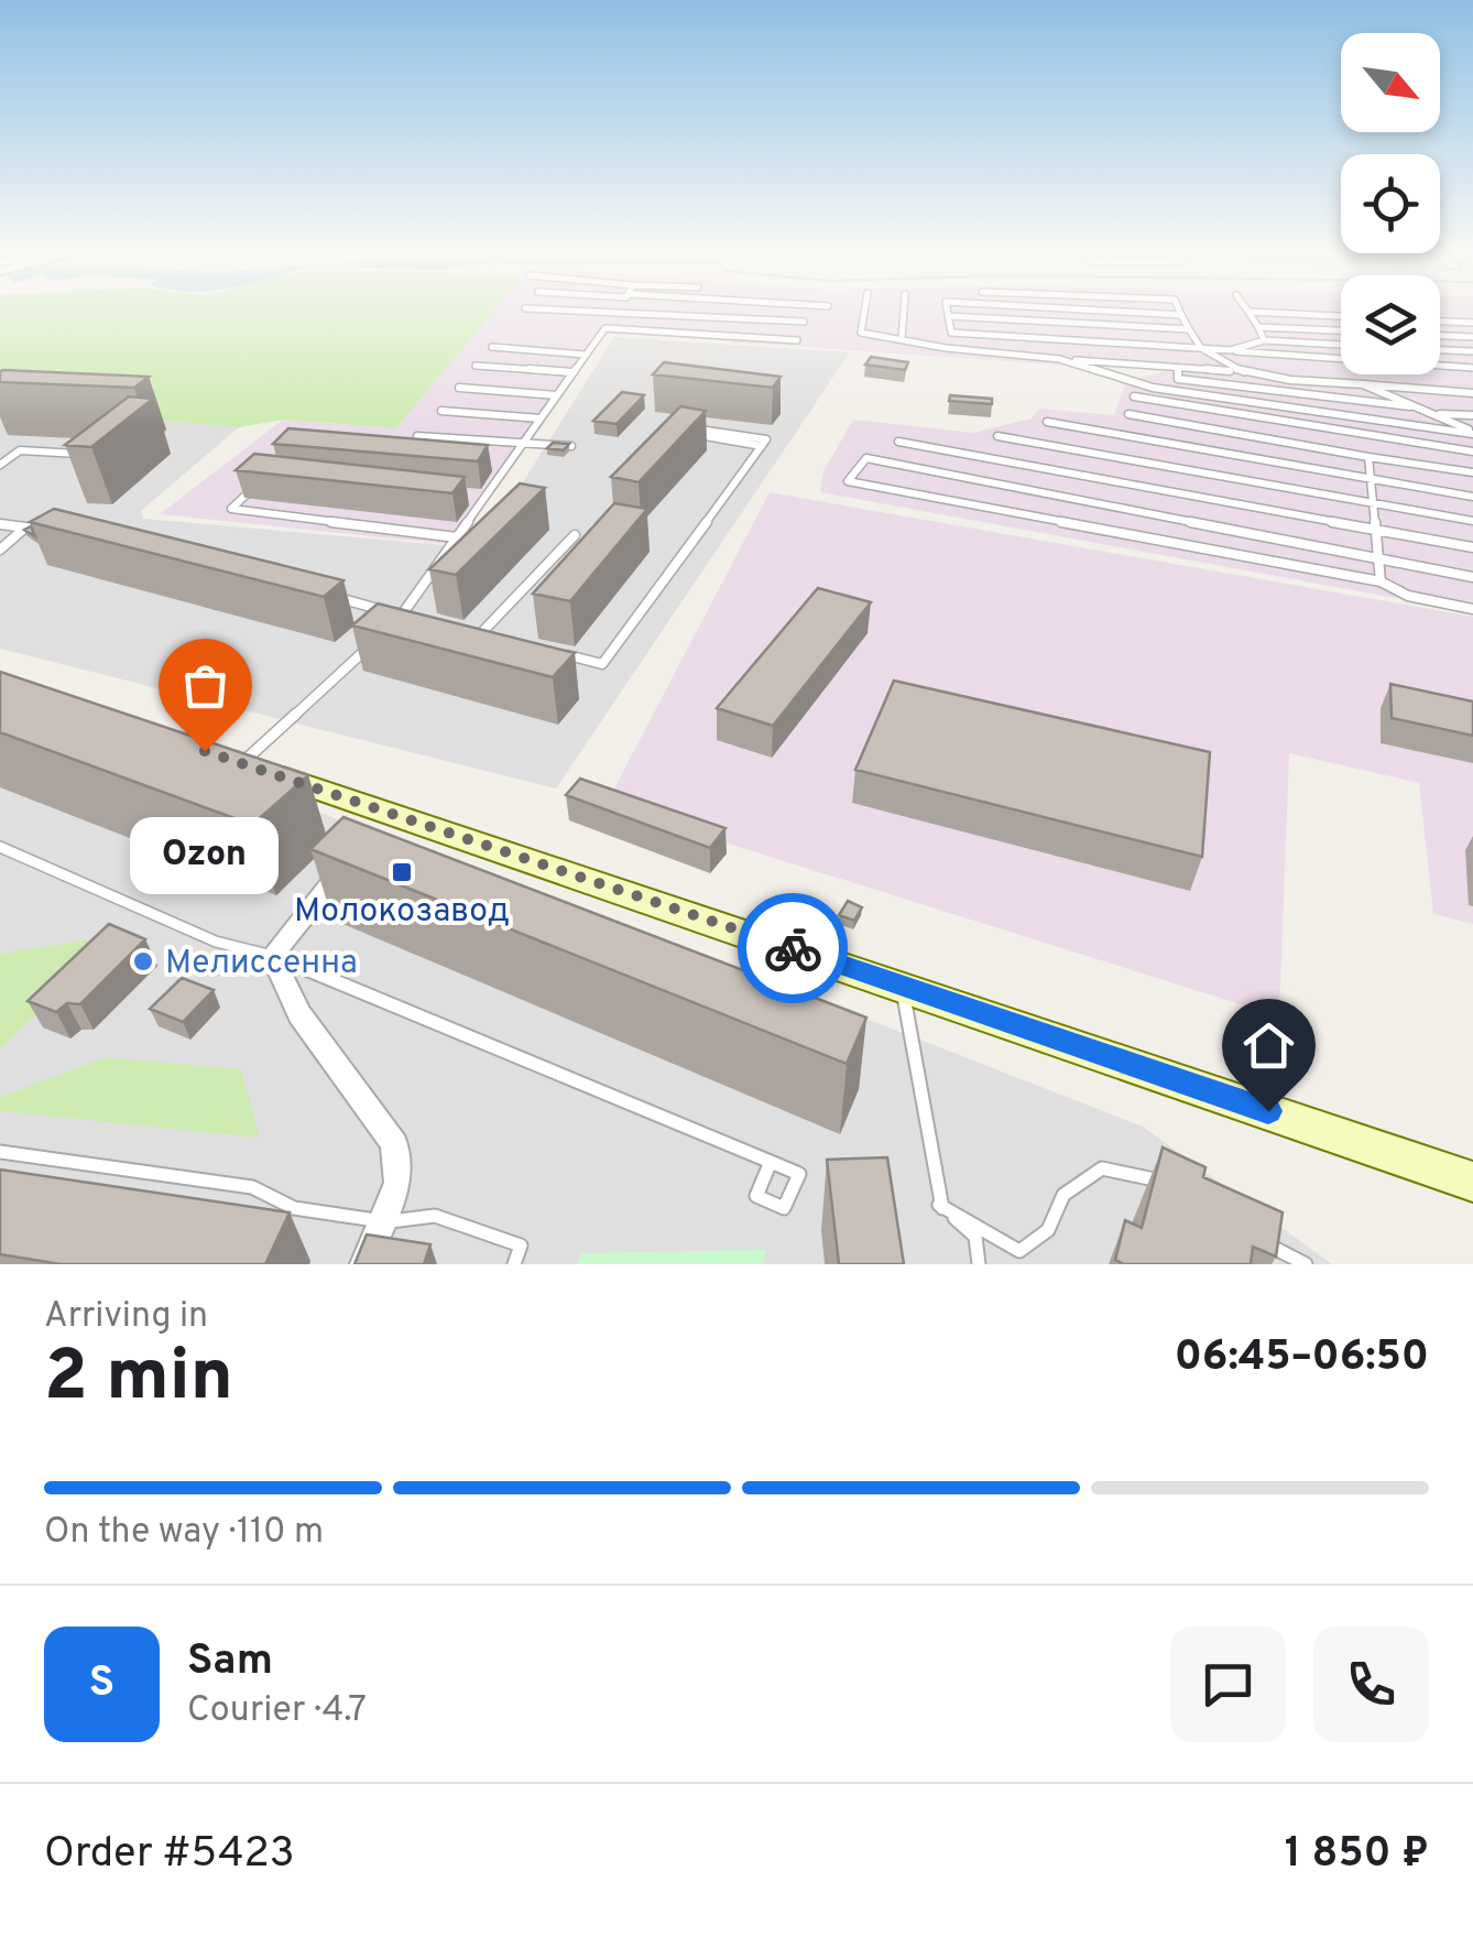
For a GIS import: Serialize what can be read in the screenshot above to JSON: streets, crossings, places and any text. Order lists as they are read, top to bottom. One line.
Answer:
{"places":{"other":["Ozon","Мелиссенна"],"transit":["Молокозавод"]},"north":"bottom right","page":{"bubble":"Ozon","heading":["2 min","Arriving in","06:45–06:50"],"panel":["Sam","Courier · 4.7","Order #5423","1 850 ₽"],"bar":"On the way · 110 m","round":"S"}}
